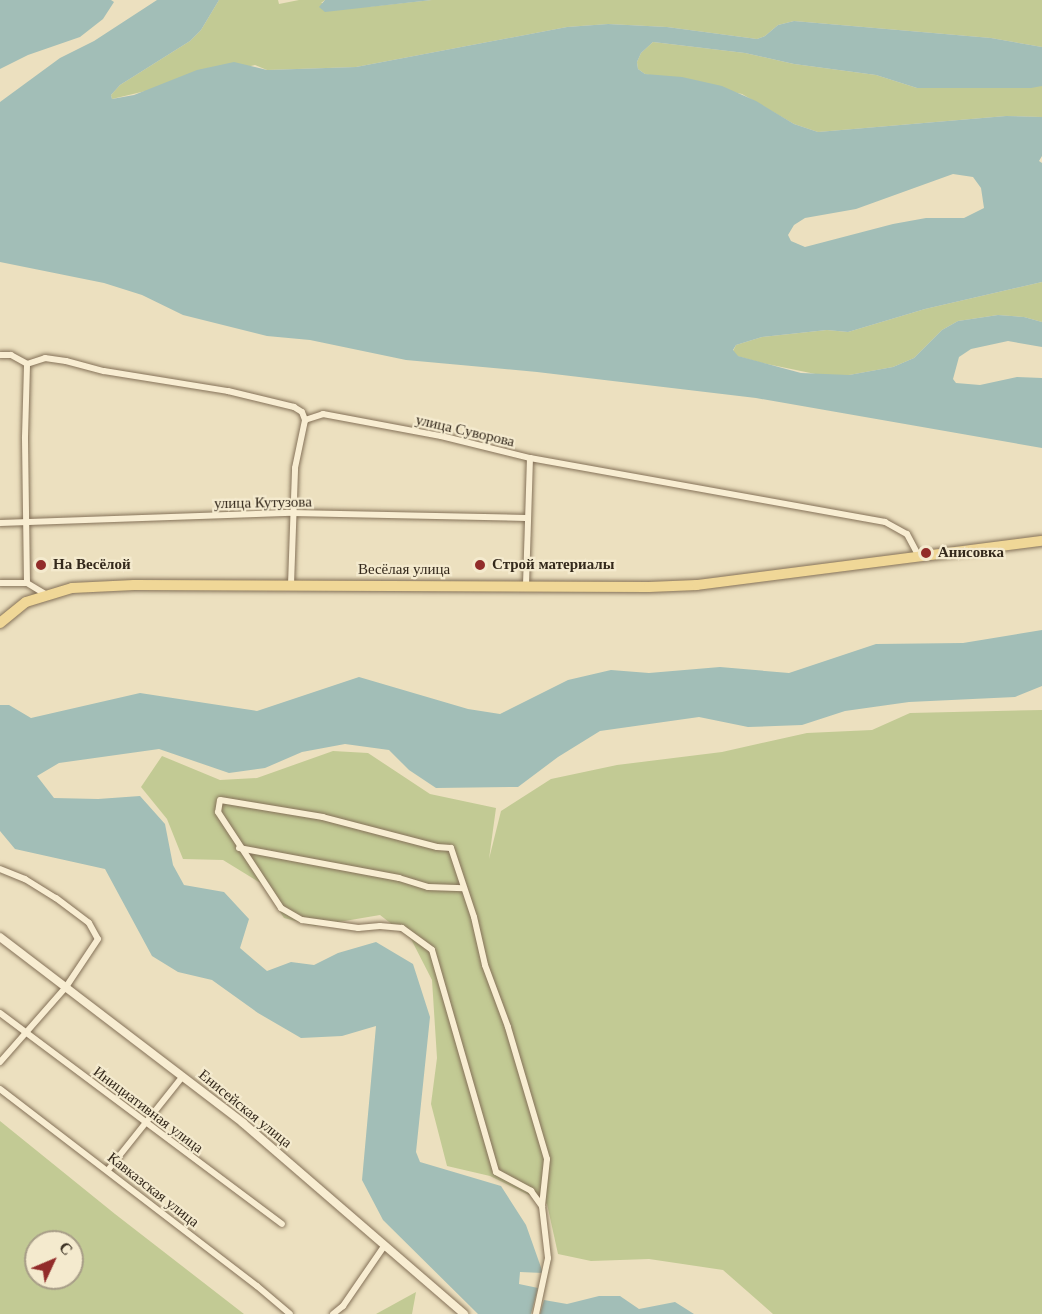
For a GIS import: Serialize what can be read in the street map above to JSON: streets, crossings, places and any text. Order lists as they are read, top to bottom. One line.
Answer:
{"streets":{"main road":["Весёлая улица"],"street":["улица Суворова","улица Кутузова","Енисейская улица","Инициативная улица","Кавказская улица"]},"crossings":[["улица Суворова","Весёлая улица"]],"places":["Анисовка","На Весёлой","Строй материалы"],"north":"top right"}
